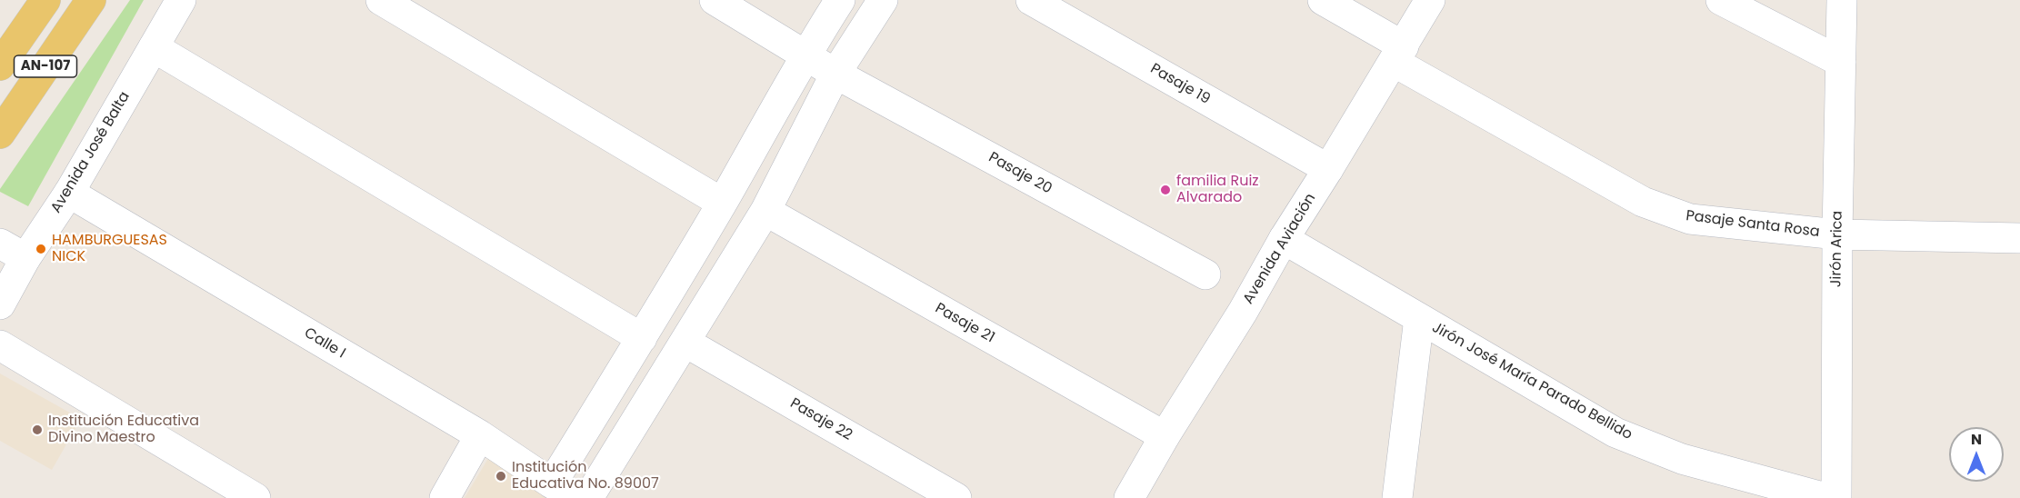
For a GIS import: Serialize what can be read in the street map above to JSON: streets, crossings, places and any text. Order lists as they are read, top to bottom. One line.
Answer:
{"streets":{"main road":["AN-107"],"street":["Pasaje 19","Avenida José Balta","Pasaje 20","Pasaje Santa Rosa","Avenida Aviación","Jirón Arica","Pasaje 21","Calle I","Jirón José María Parado Bellido","Pasaje 22"]},"crossings":[["Pasaje 19","Avenida Aviación"],["Avenida José Balta","Calle I"],["Pasaje Santa Rosa","Avenida Aviación"],["Pasaje Santa Rosa","Jirón Arica"],["Avenida Aviación","Pasaje 21"],["Avenida Aviación","Jirón José María Parado Bellido"]],"places":["familia Ruiz Alvarado","HAMBURGUESAS NICK","Institución Educativa Divino Maestro","Institución Educativa No. 89007"],"north":"top"}
